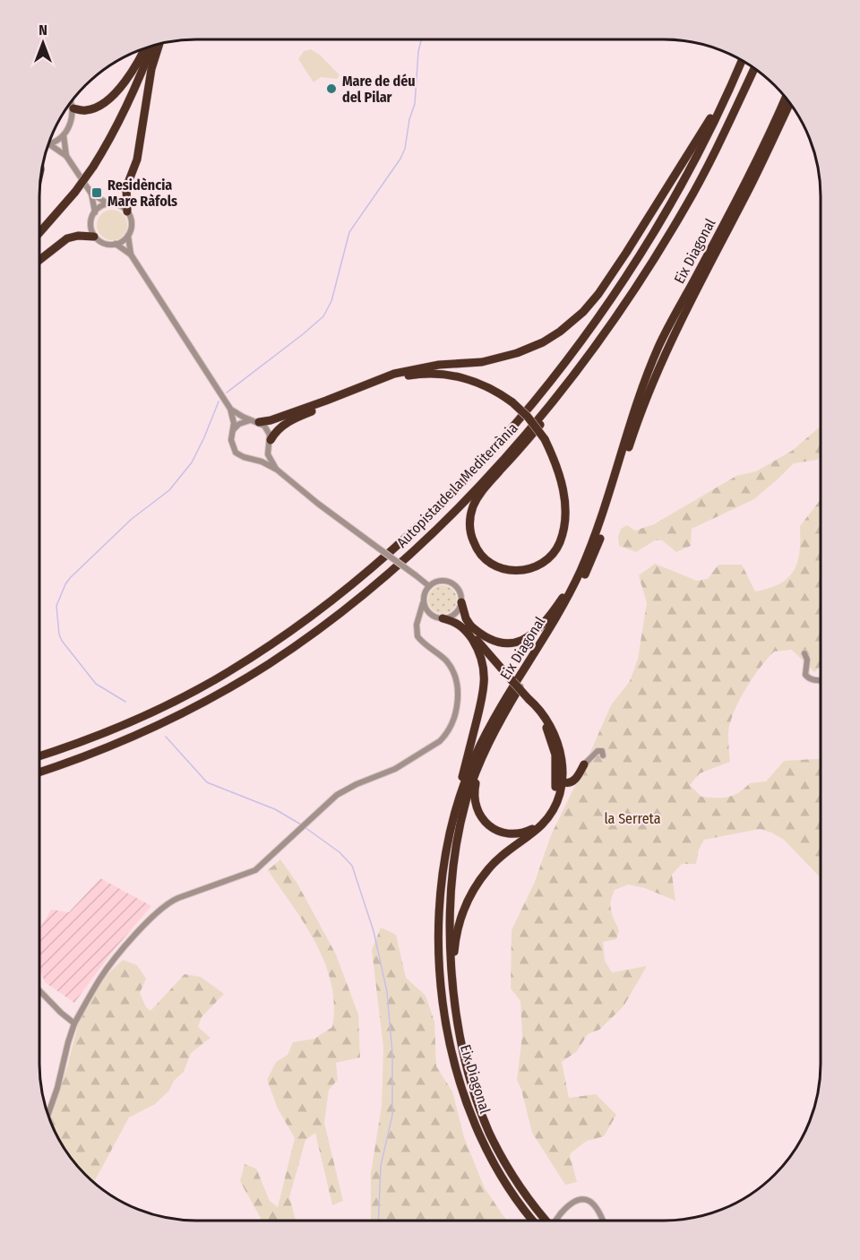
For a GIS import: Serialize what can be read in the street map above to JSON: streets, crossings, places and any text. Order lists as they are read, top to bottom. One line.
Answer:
{"streets":{"highway":["Eix Diagonal","Autopista de la Mediterrània"]},"parks":["la Serreta"],"places":{"other":["Mare de déu del Pilar"],"transit":["Residència Mare Ràfols"]},"north":"top"}
